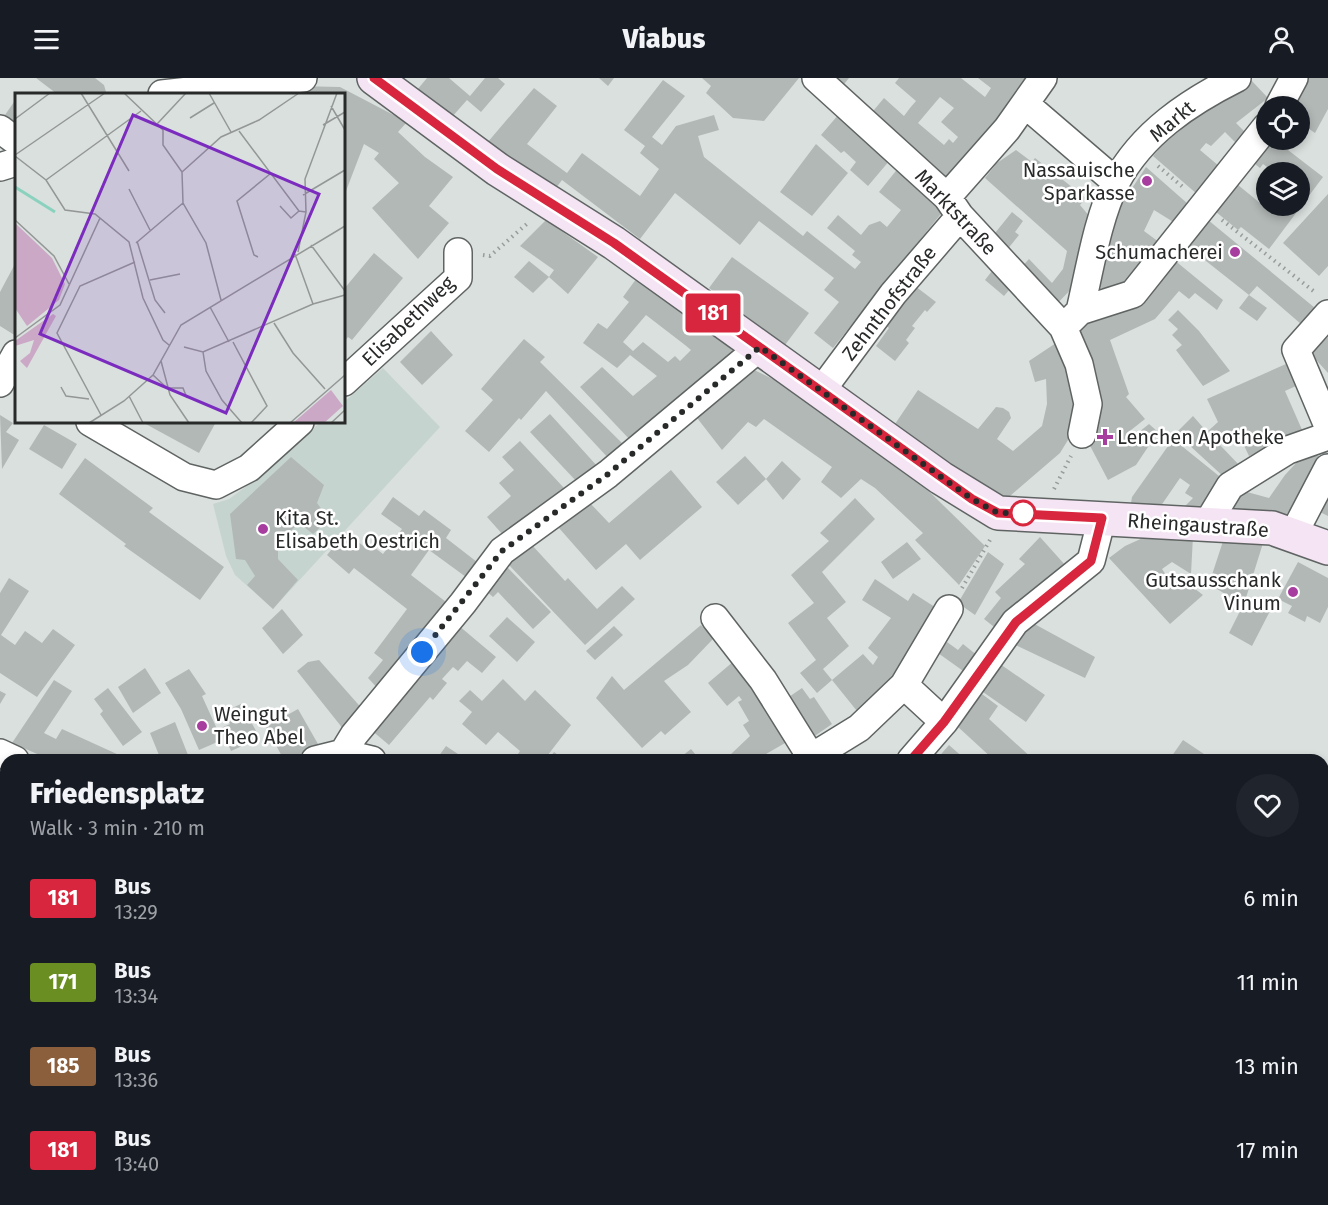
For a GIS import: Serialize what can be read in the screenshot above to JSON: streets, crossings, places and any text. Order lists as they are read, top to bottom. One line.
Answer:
{"streets":{"main road":["Rheingaustraße"],"street":["Markt","Marktstraße","Zehnthofstraße","Elisabethweg"]},"crossings":[["Markt","Marktstraße"],["Marktstraße","Zehnthofstraße"]],"places":{"other":["Nassauische Sparkasse","Schumacherei","Kita St. Elisabeth Oestrich","Gutsausschank Vinum","Weingut Theo Abel"],"health":["Lenchen Apotheke"]},"lines":["bus line 181"],"page":{"header":"Viabus","on_map":"181","heading":["Friedensplatz","Walk · 3 min · 210 m"],"list":[{"mark":"181","name":"Bus","note":"13:29","value":"6 min"},{"mark":"171","name":"Bus","note":"13:34","value":"11 min"},{"mark":"185","name":"Bus","note":"13:36","value":"13 min"},{"mark":"181","name":"Bus","note":"13:40","value":"17 min"}]}}
